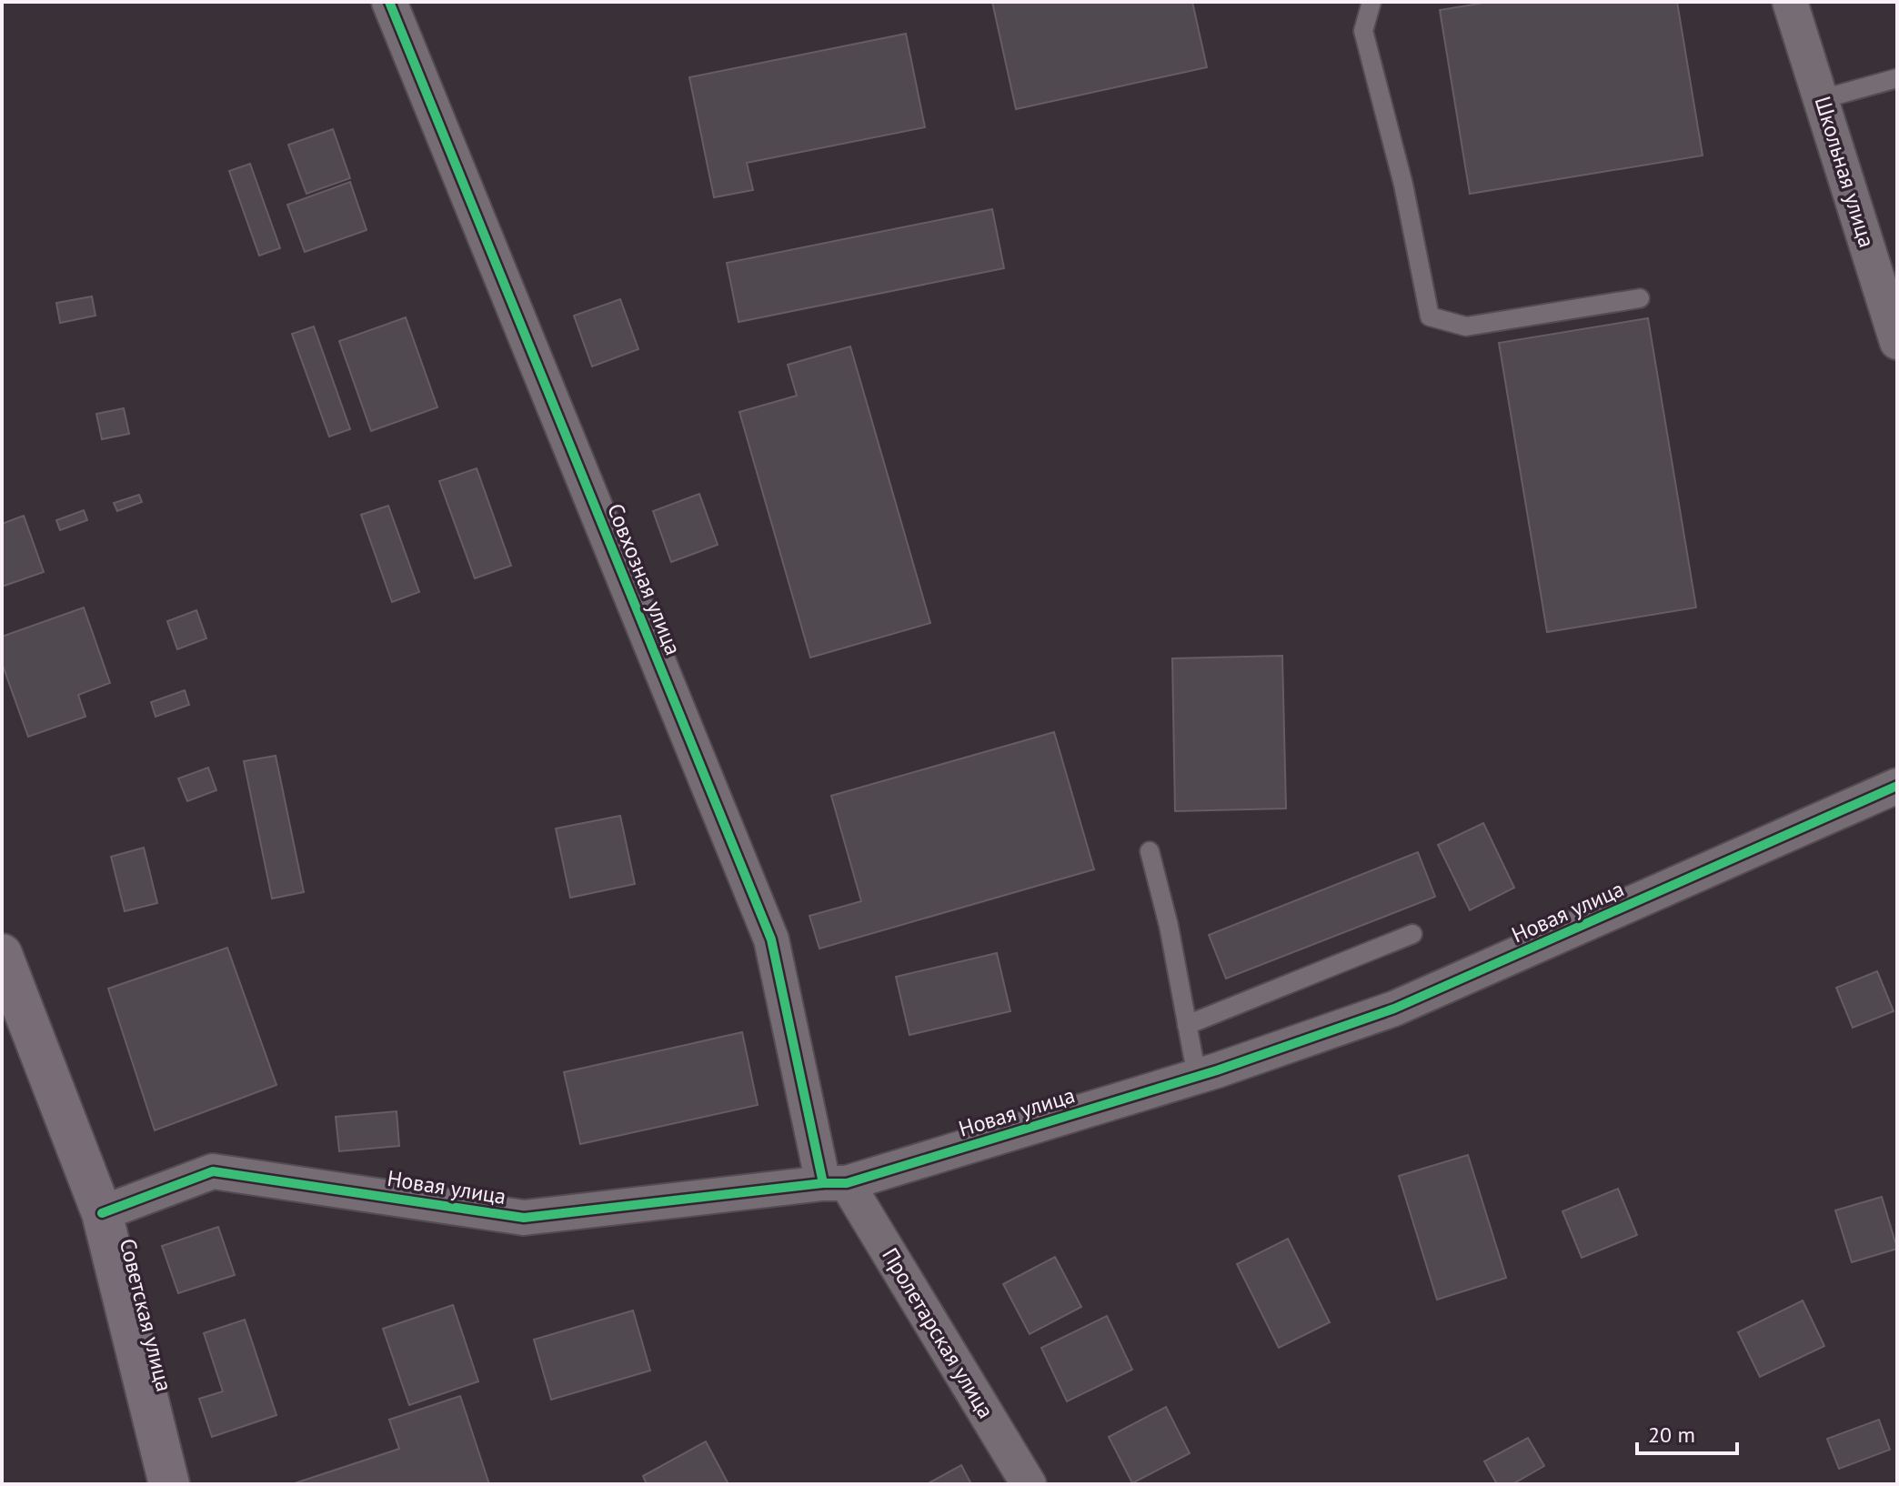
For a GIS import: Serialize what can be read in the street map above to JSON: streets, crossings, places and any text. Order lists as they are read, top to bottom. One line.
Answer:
{"streets":{"main road":["Советская улица"],"street":["Школьная улица","Совхозная улица","Новая улица","Пролетарская улица"]},"crossings":[["Совхозная улица","Новая улица"],["Совхозная улица","Пролетарская улица"],["Новая улица","Советская улица"],["Новая улица","Пролетарская улица"]],"scale_bar":"20 m"}
